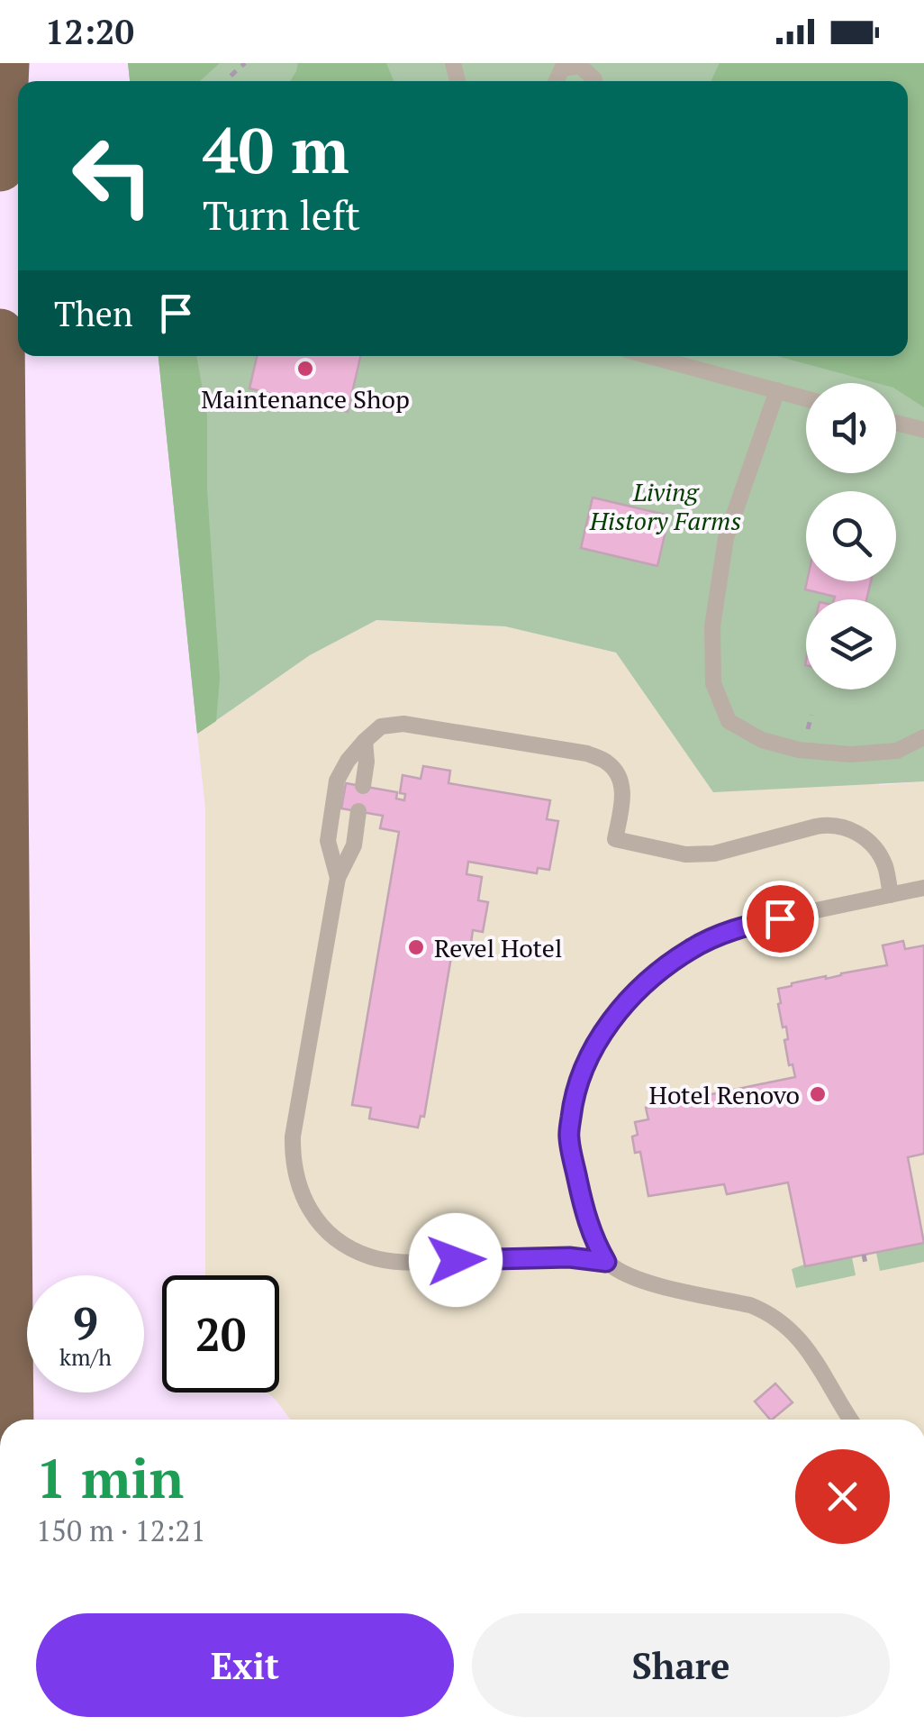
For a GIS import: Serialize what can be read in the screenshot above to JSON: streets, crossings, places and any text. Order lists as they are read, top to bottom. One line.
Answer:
{"parks":["Living History Farms"],"places":["Maintenance Shop","Revel Hotel","Hotel Renovo"],"page":{"status":"12:20","turn":["40 m","Turn left"],"then":"Then","speed":"9 km/h","limit":"20","heading":["1 min","150 m · 12:21"],"buttons":["Exit","Share"]}}
